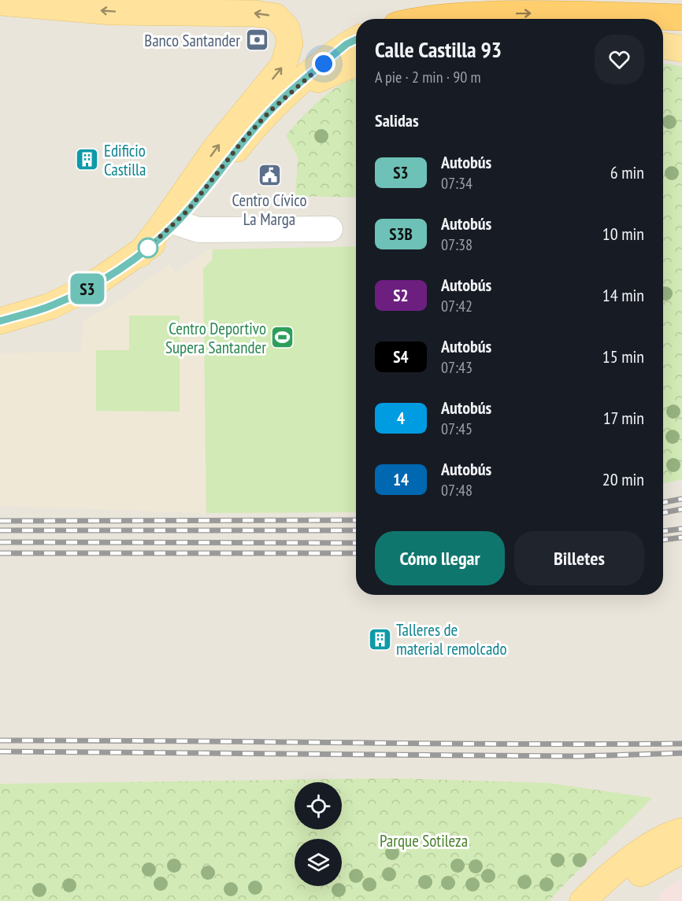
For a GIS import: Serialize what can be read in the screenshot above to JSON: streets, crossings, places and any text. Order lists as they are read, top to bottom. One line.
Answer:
{"parks":["Parque Sotileza"],"places":{"bank":["Banco Santander"],"building":["Edificio Castilla","Talleres de material remolcado"],"public building":["Centro Cívico La Marga"],"sports":["Centro Deportivo Supera Santander"]},"lines":["bus line S3"],"page":{"on_map":"S3","heading":[["Calle Castilla 93","A pie · 2 min · 90 m"],"Salidas"],"list":[{"mark":"S3","name":"Autobús","note":"07:34","value":"6 min"},{"mark":"S3B","name":"Autobús","note":"07:38","value":"10 min"},{"mark":"S2","name":"Autobús","note":"07:42","value":"14 min"},{"mark":"S4","name":"Autobús","note":"07:43","value":"15 min"},{"mark":"4","name":"Autobús","note":"07:45","value":"17 min"},{"mark":"14","name":"Autobús","note":"07:48","value":"20 min"}],"buttons":["Cómo llegar","Billetes"]}}
